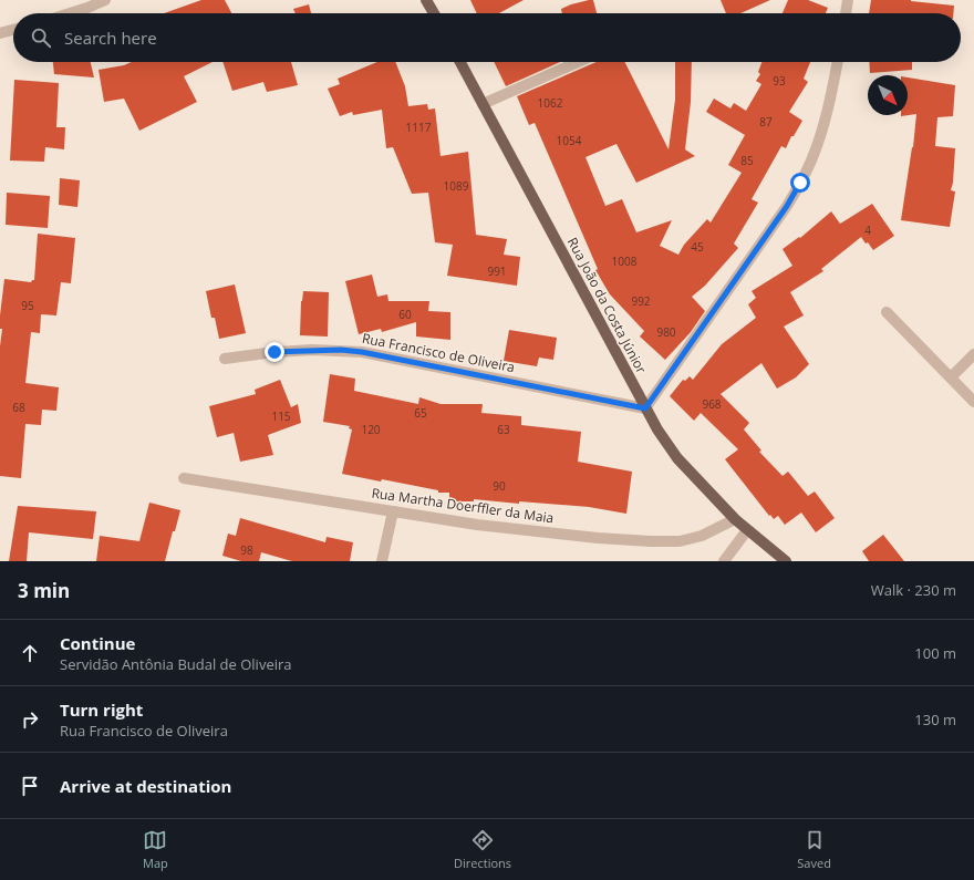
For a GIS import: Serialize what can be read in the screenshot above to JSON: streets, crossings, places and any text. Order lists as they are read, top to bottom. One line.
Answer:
{"streets":{"main road":["Rua João da Costa Júnior"],"street":["Rua Francisco de Oliveira","Rua Martha Doerffler da Maia"]},"crossings":[["Rua João da Costa Júnior","Rua Francisco de Oliveira"],["Rua João da Costa Júnior","Rua Martha Doerffler da Maia"]],"house_numbers":["93","1062","87","1117","1054","85","1089","4","45","1008","991","992","95","60","980","968","68","65","115","120","63","90","98"],"north":"bottom right","page":{"search":"Search here","heading":["3 min","Walk · 230 m"],"list":[["Continue","Servidão Antônia Budal de Oliveira","100 m"],["Turn right","Rua Francisco de Oliveira","130 m"],"Arrive at destination"],"nav":["Map","Directions","Saved"]}}
